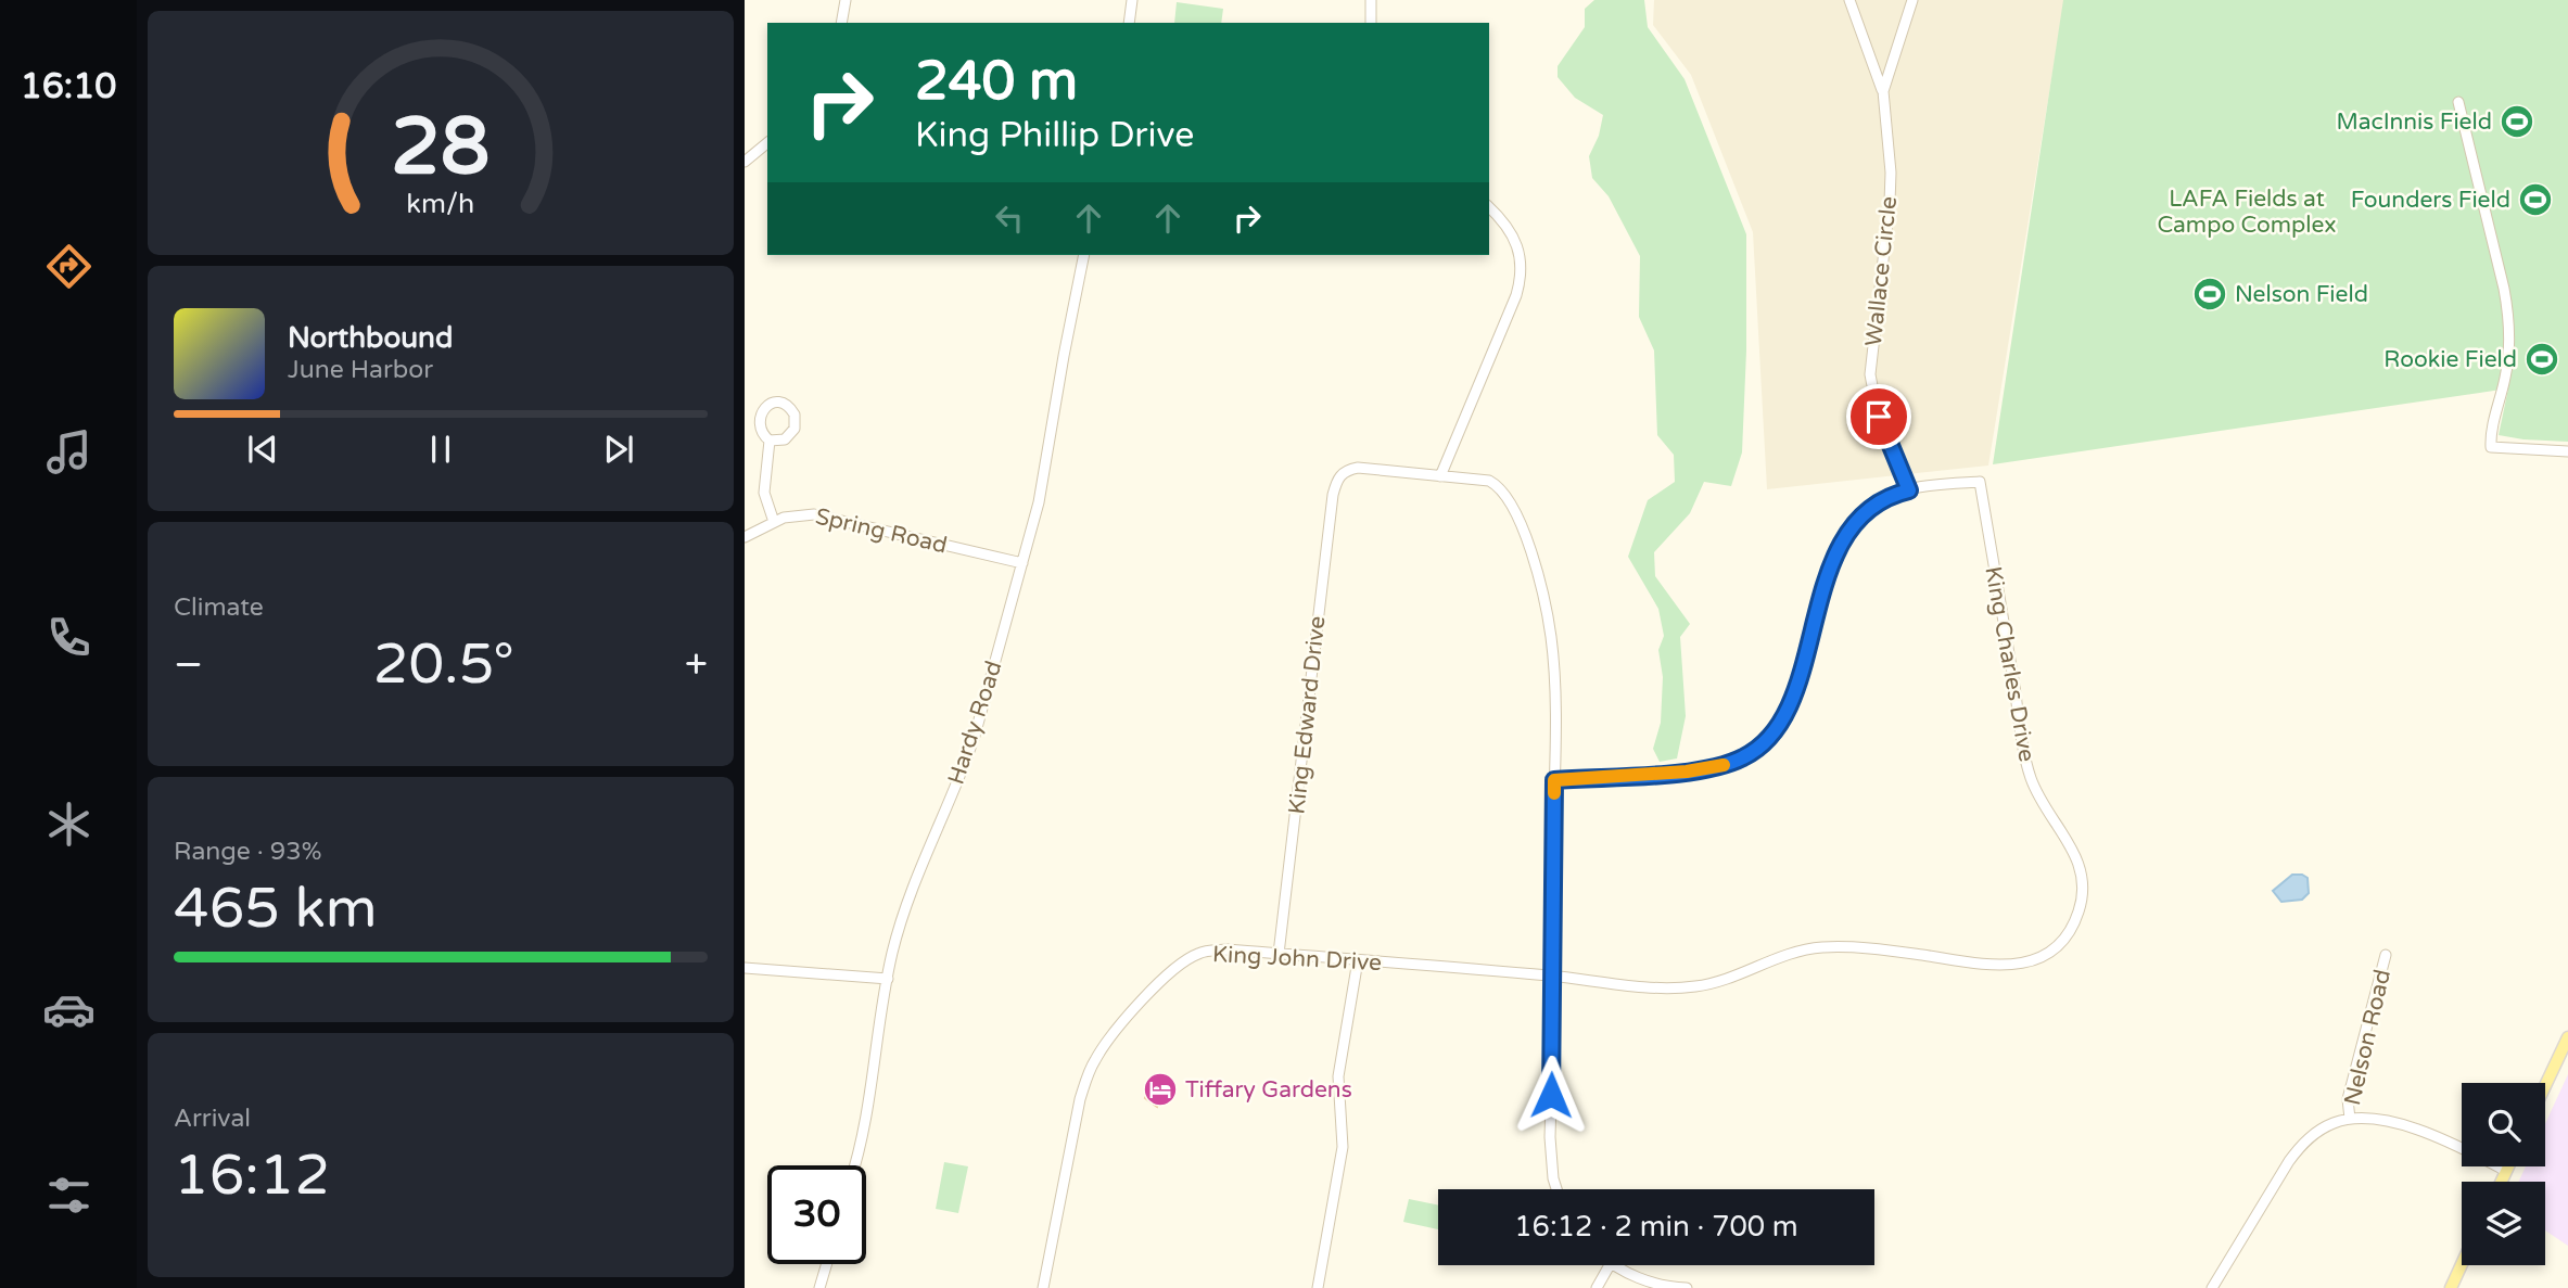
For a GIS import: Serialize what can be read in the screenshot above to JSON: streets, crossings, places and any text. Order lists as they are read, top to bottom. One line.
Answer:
{"streets":{"street":["Wallace Circle","Spring Road","King Charles Drive","King Edward Drive","Hardy Road","King John Drive","Nelson Road"]},"crossings":[["Wallace Circle","King Charles Drive"],["Spring Road","Hardy Road"],["King Charles Drive","King John Drive"],["King Edward Drive","King John Drive"]],"parks":["LAFA Fields at Campo Complex"],"places":{"sports":["MacInnis Field","Founders Field","Nelson Field","Rookie Field"],"hotel":["Tiffary Gardens"]},"page":{"tabs":"16:10","turn":["240 m","King Phillip Drive"],"song":["Northbound","June Harbor"],"tile":["Climate",["Range · 93%","465 km"],["Arrival","16:12"]],"heat":["−","20.5°","+"],"limit":"30","trip":"16:12 · 2 min · 700 m","gauge":["28","km/h"]}}
